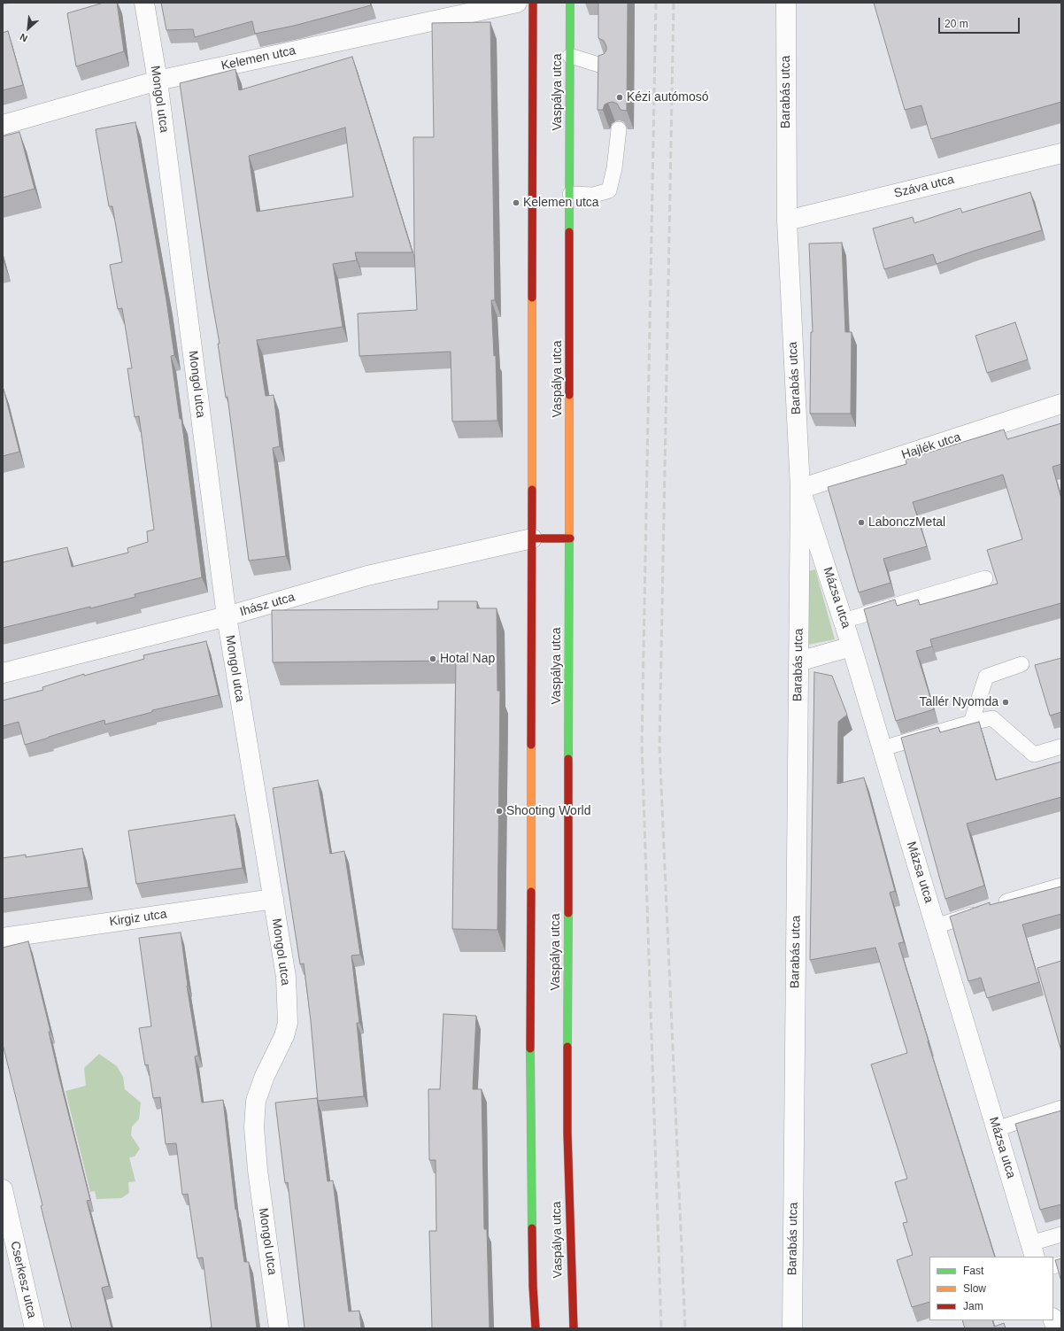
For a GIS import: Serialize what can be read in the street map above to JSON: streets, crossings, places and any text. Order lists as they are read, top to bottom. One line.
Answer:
{"streets":{"main road":["Vaspálya utca"],"street":["Kelemen utca","Barabás utca","Mongol utca","Száva utca","Hajlék utca","Mázsa utca","Ihász utca","Kirgiz utca","Cserkesz utca"]},"crossings":[["Kelemen utca","Mongol utca"],["Vaspálya utca","Ihász utca"],["Barabás utca","Száva utca"],["Barabás utca","Hajlék utca"],["Barabás utca","Mázsa utca"],["Mongol utca","Ihász utca"],["Mongol utca","Kirgiz utca"],["Hajlék utca","Mázsa utca"]],"places":["Kézi autómosó","Kelemen utca","LabonczMetal","Hotal Nap","Tallér Nyomda","Shooting World"],"legend":["Fast","Slow","Jam"],"scale_bar":"20 m","north":"bottom left"}
